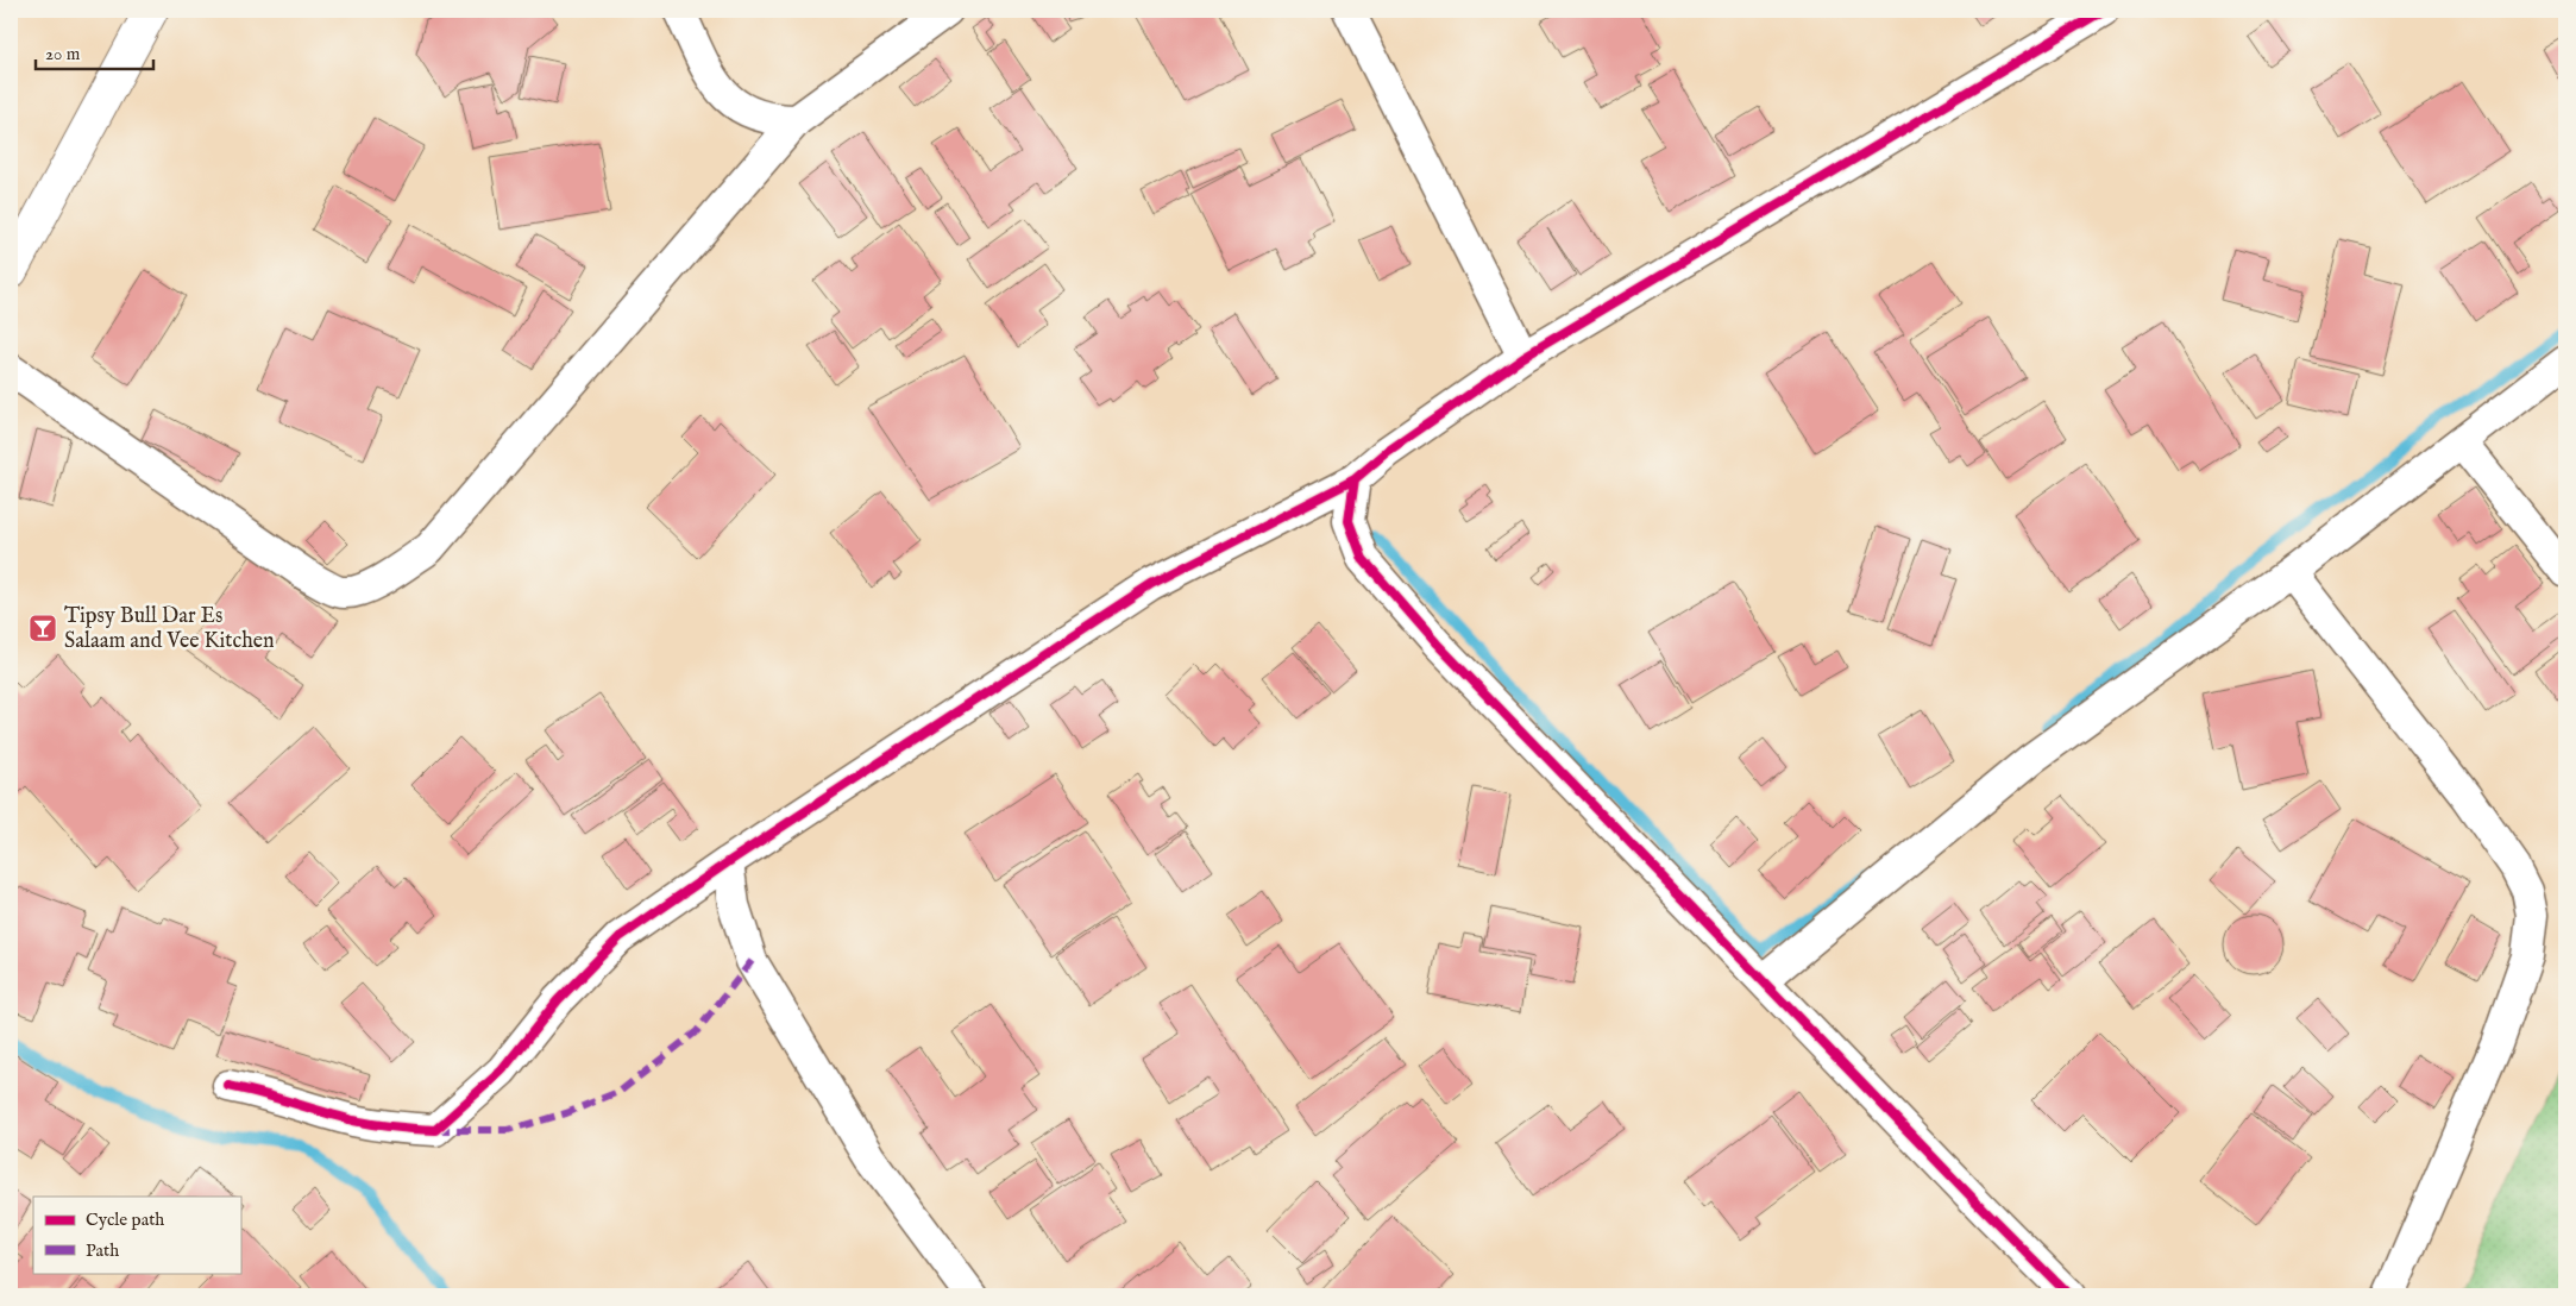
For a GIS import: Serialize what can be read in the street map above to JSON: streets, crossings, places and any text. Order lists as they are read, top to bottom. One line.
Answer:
{"places":{"bar":["Tipsy Bull Dar Es Salaam and Vee Kitchen"]},"legend":["Cycle path","Path"],"scale_bar":"20 m"}
